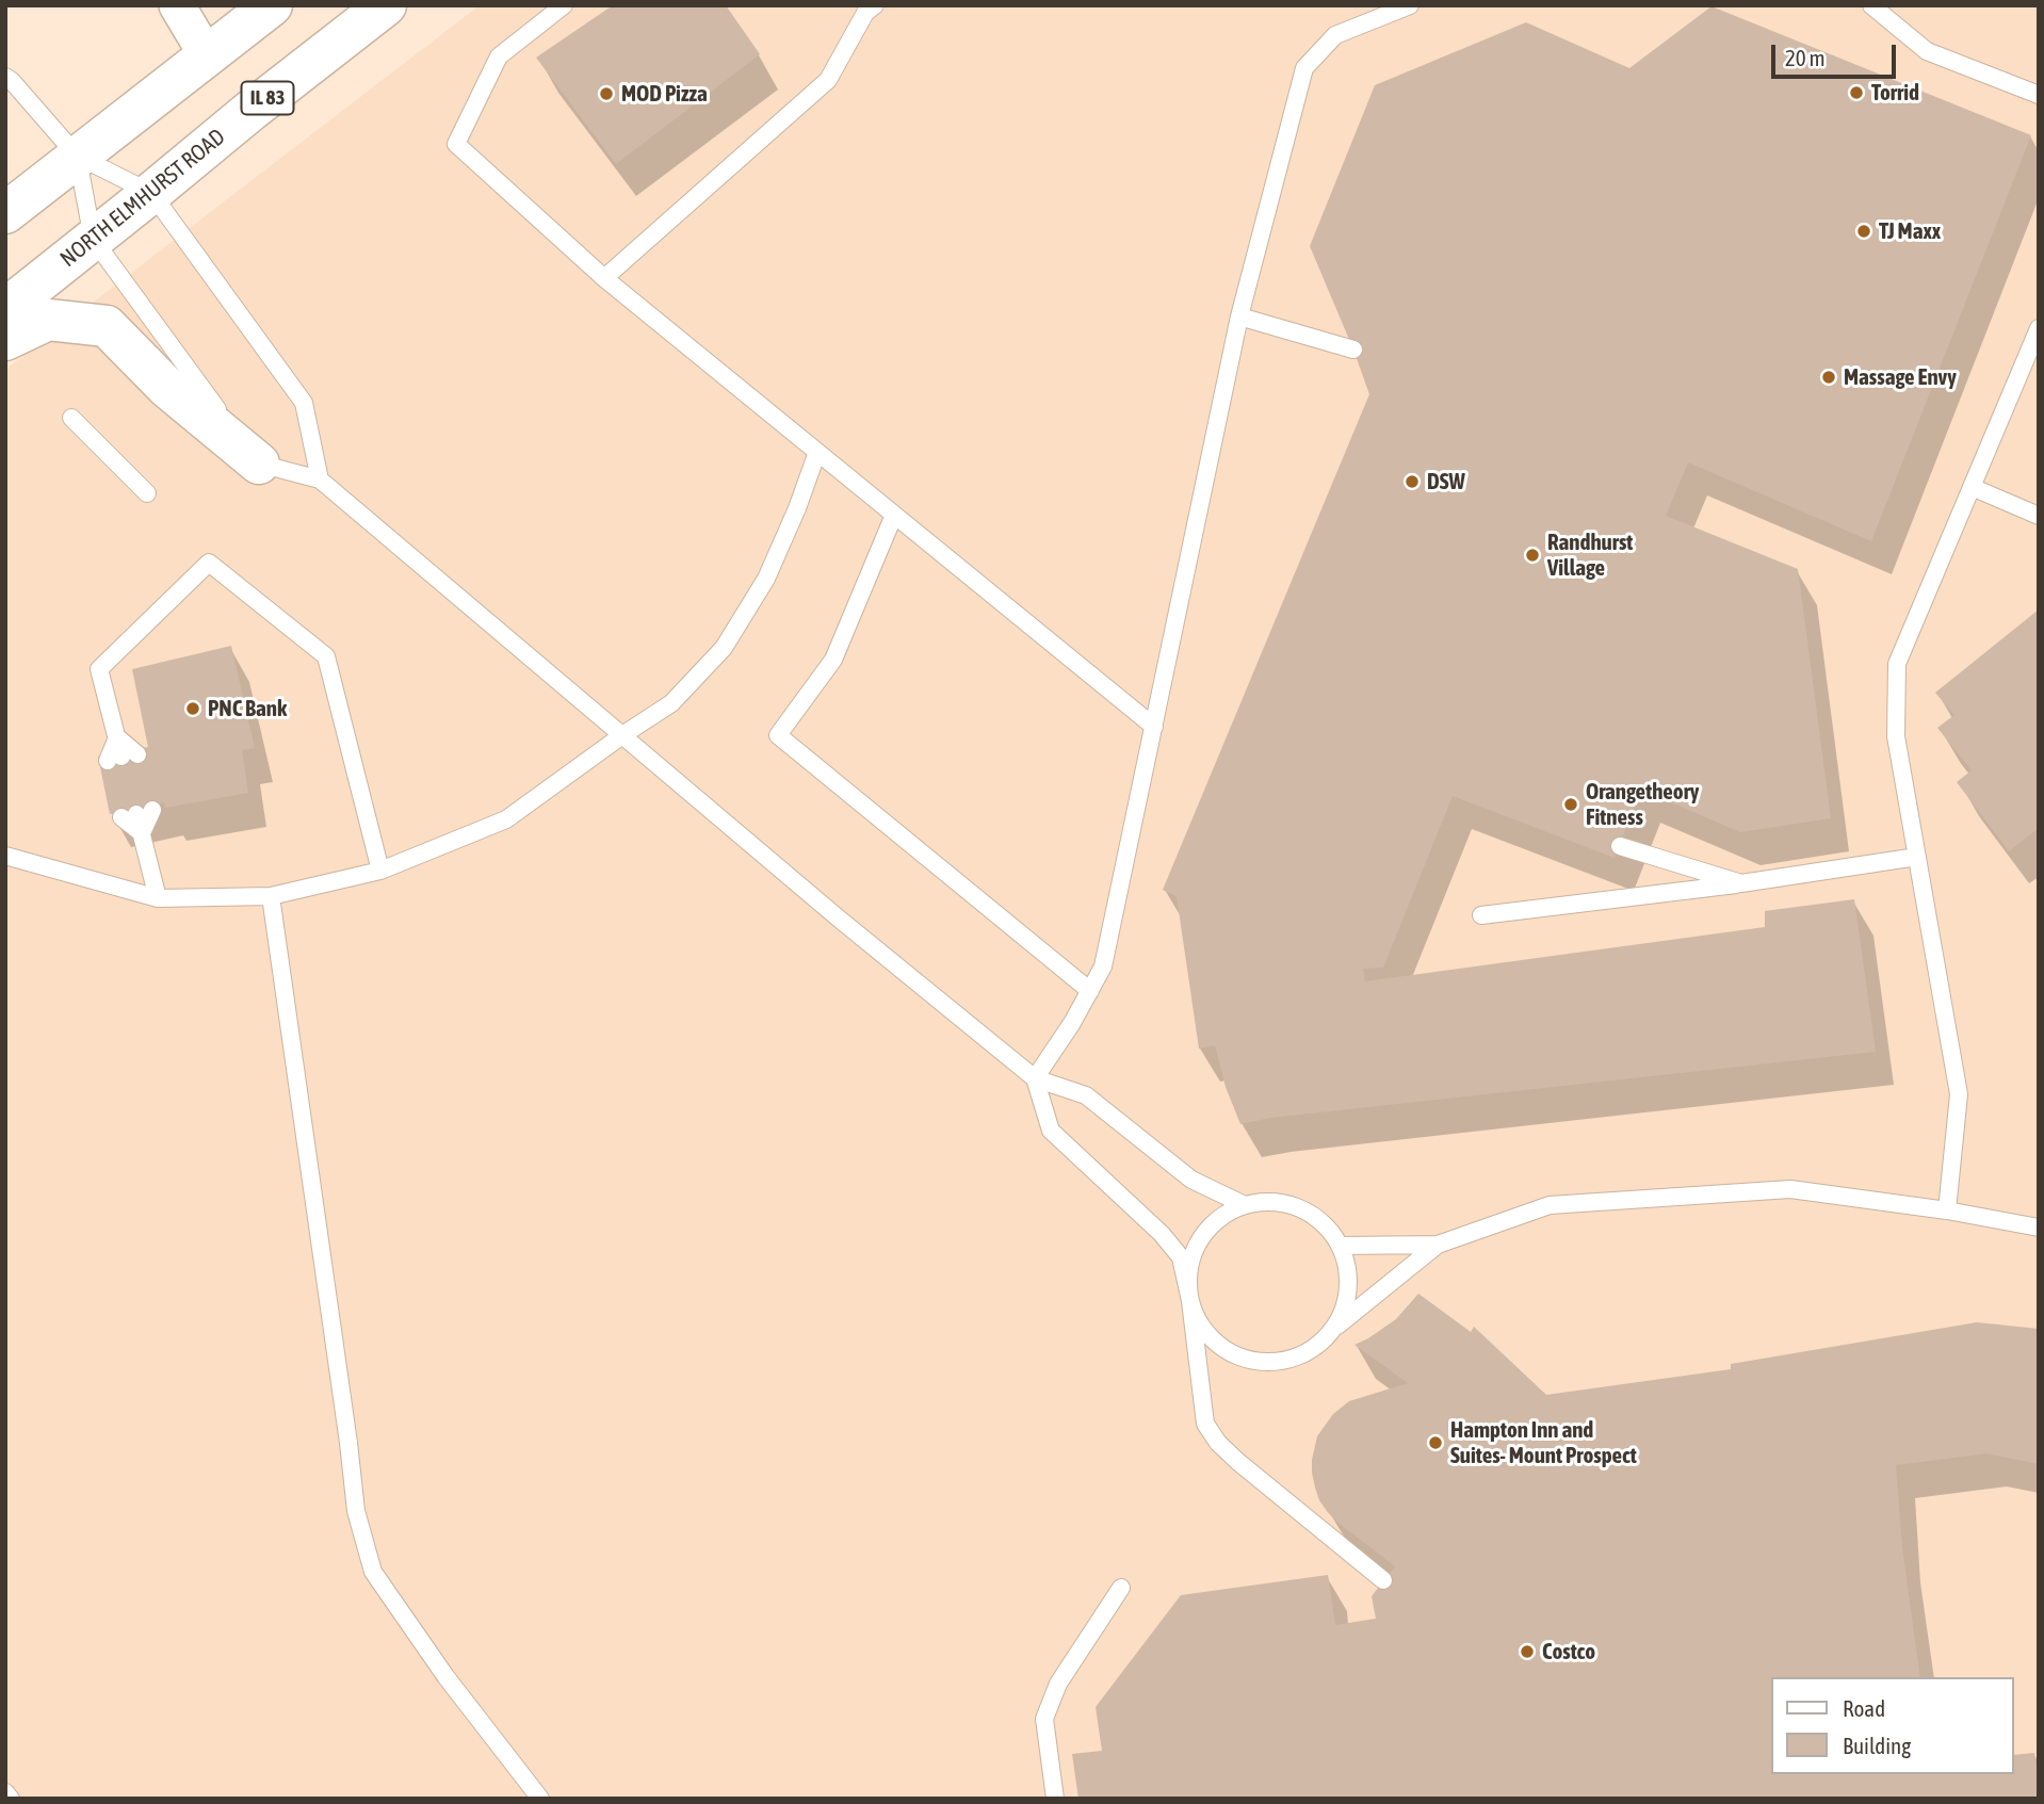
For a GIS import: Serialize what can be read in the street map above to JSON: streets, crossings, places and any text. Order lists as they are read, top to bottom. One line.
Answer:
{"streets":{"main road":["IL 83","NORTH ELMHURST ROAD"]},"places":["Torrid","MOD Pizza","TJ Maxx","Massage Envy","DSW","Randhurst Village","PNC Bank","Orangetheory Fitness","Hampton Inn and Suites- Mount Prospect","Costco"],"legend":["Road","Building"],"scale_bar":"20 m"}
